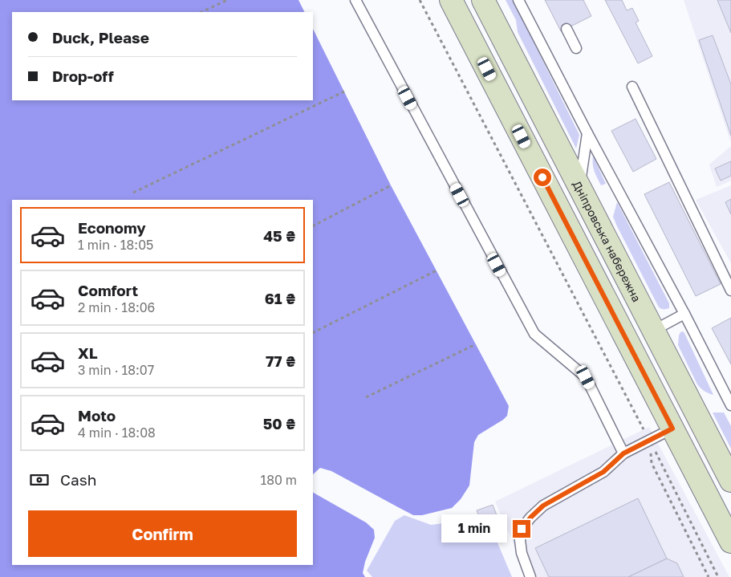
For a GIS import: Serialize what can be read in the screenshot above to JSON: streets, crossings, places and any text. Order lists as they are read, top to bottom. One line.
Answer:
{"streets":{"main road":["Дніпровська набережна"]},"page":{"banner":["Duck, Please","Drop-off"],"list":[{"name":"Economy","note":"1 min · 18:05","value":"45 ₴"},{"name":"Comfort","note":"2 min · 18:06","value":"61 ₴"},{"name":"XL","note":"3 min · 18:07","value":"77 ₴"},{"name":"Moto","note":"4 min · 18:08","value":"50 ₴"}],"pay":["Cash","180 m"],"buttons":"Confirm","bubble":"1 min"}}
